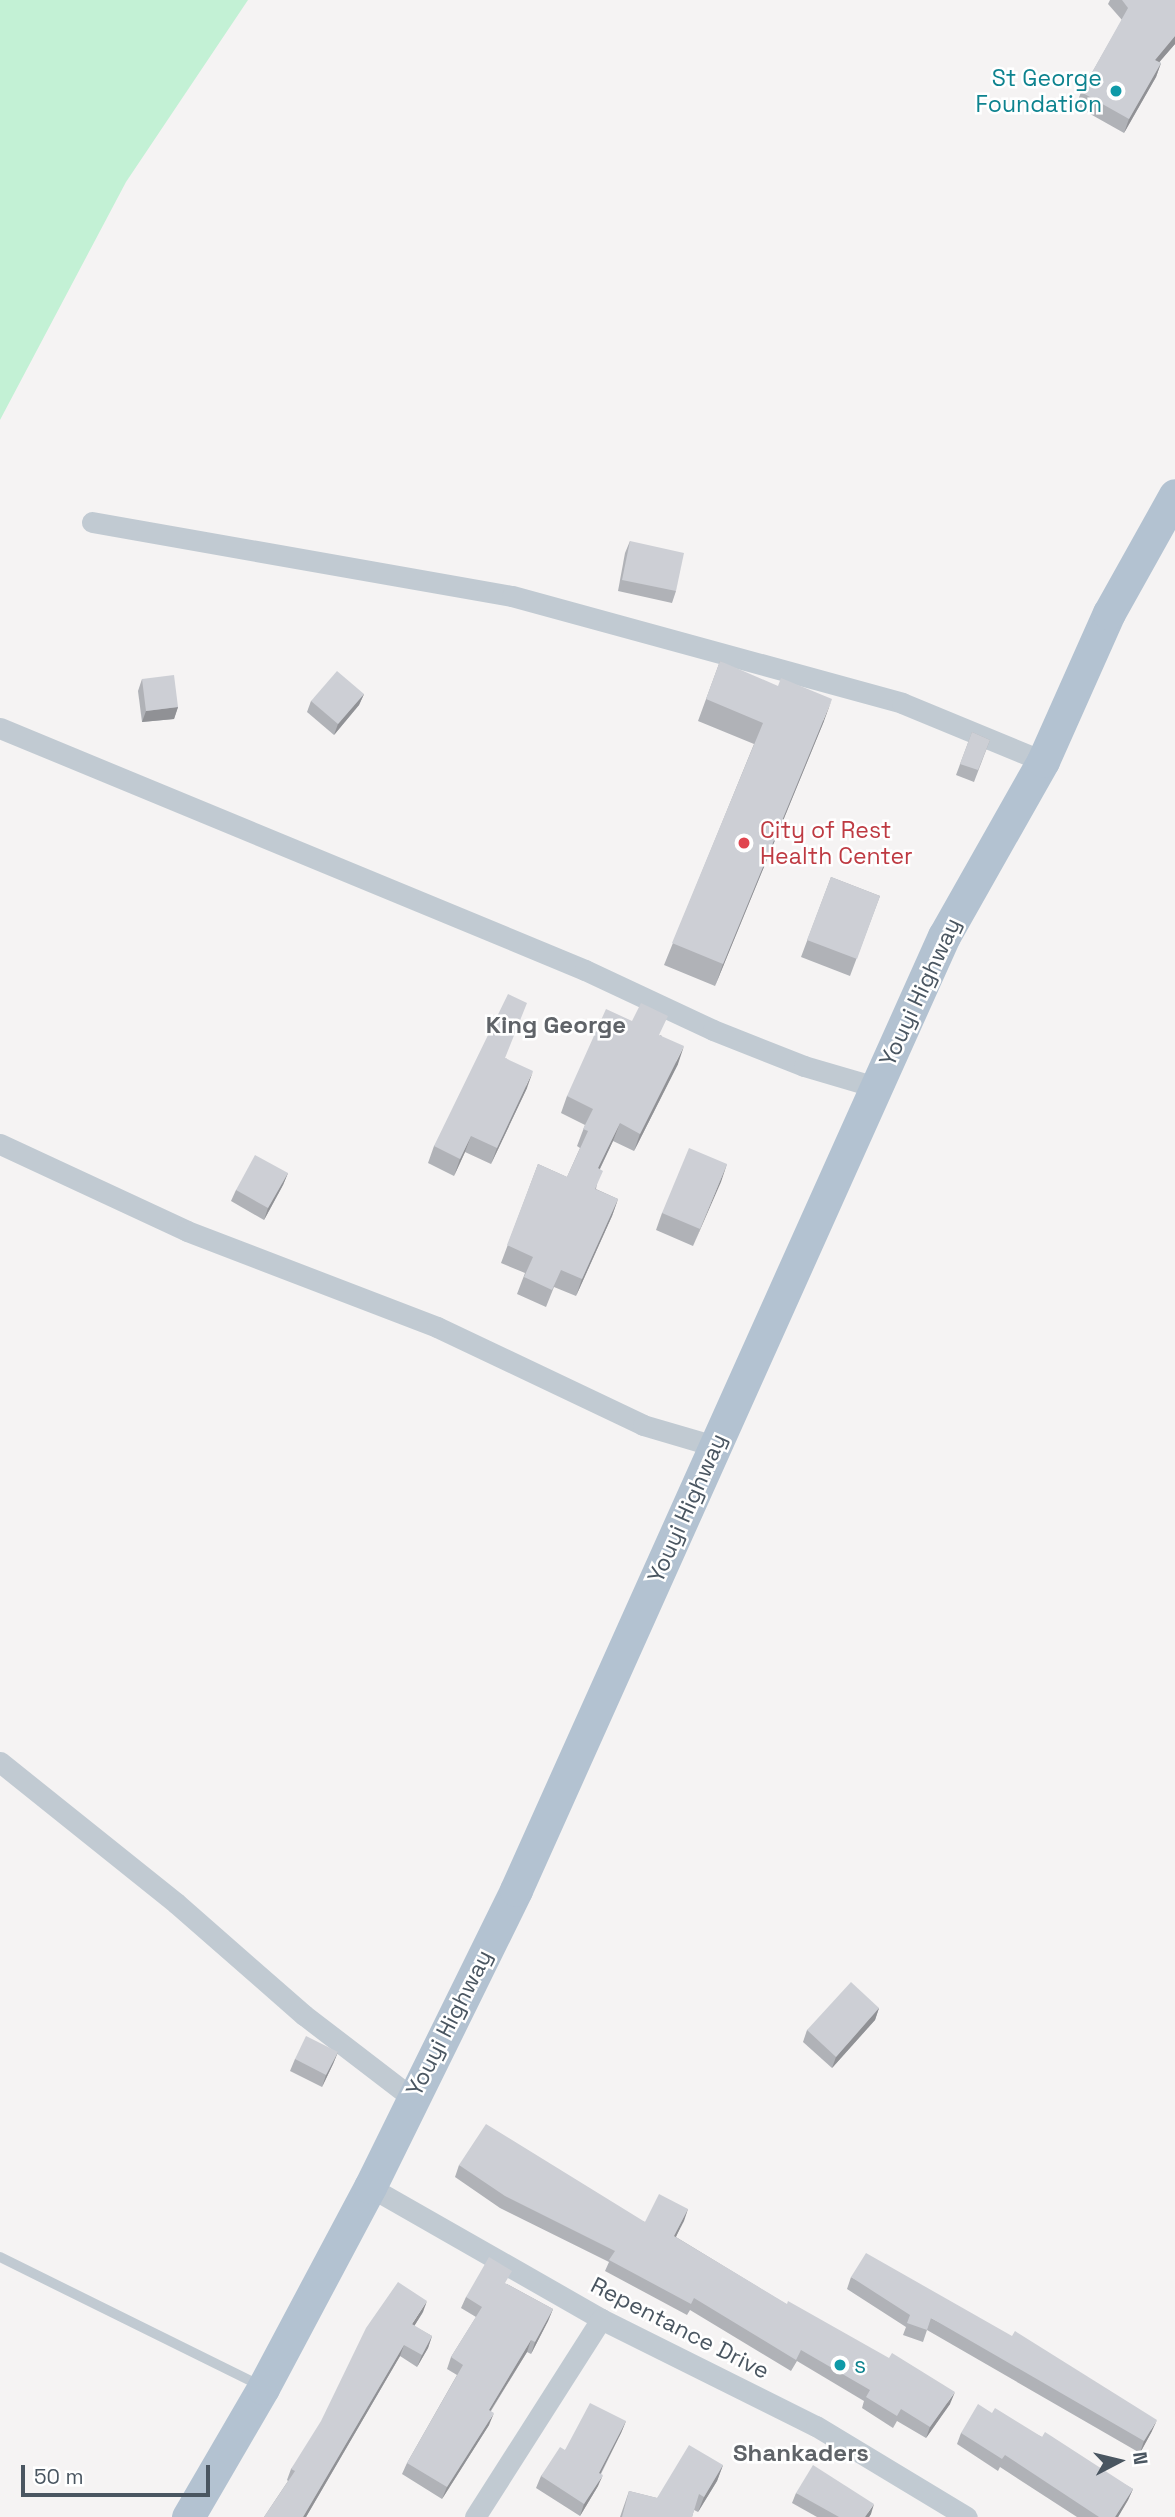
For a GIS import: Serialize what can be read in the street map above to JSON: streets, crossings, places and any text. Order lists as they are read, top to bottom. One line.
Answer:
{"streets":{"main road":["Youyi Highway"],"street":["Repentance Drive"]},"crossings":[["Youyi Highway","Repentance Drive"]],"districts":["King George","Shankaders"],"places":["St George Foundation","City of Rest Health Center","s"],"scale_bar":"50 m","north":"right"}
